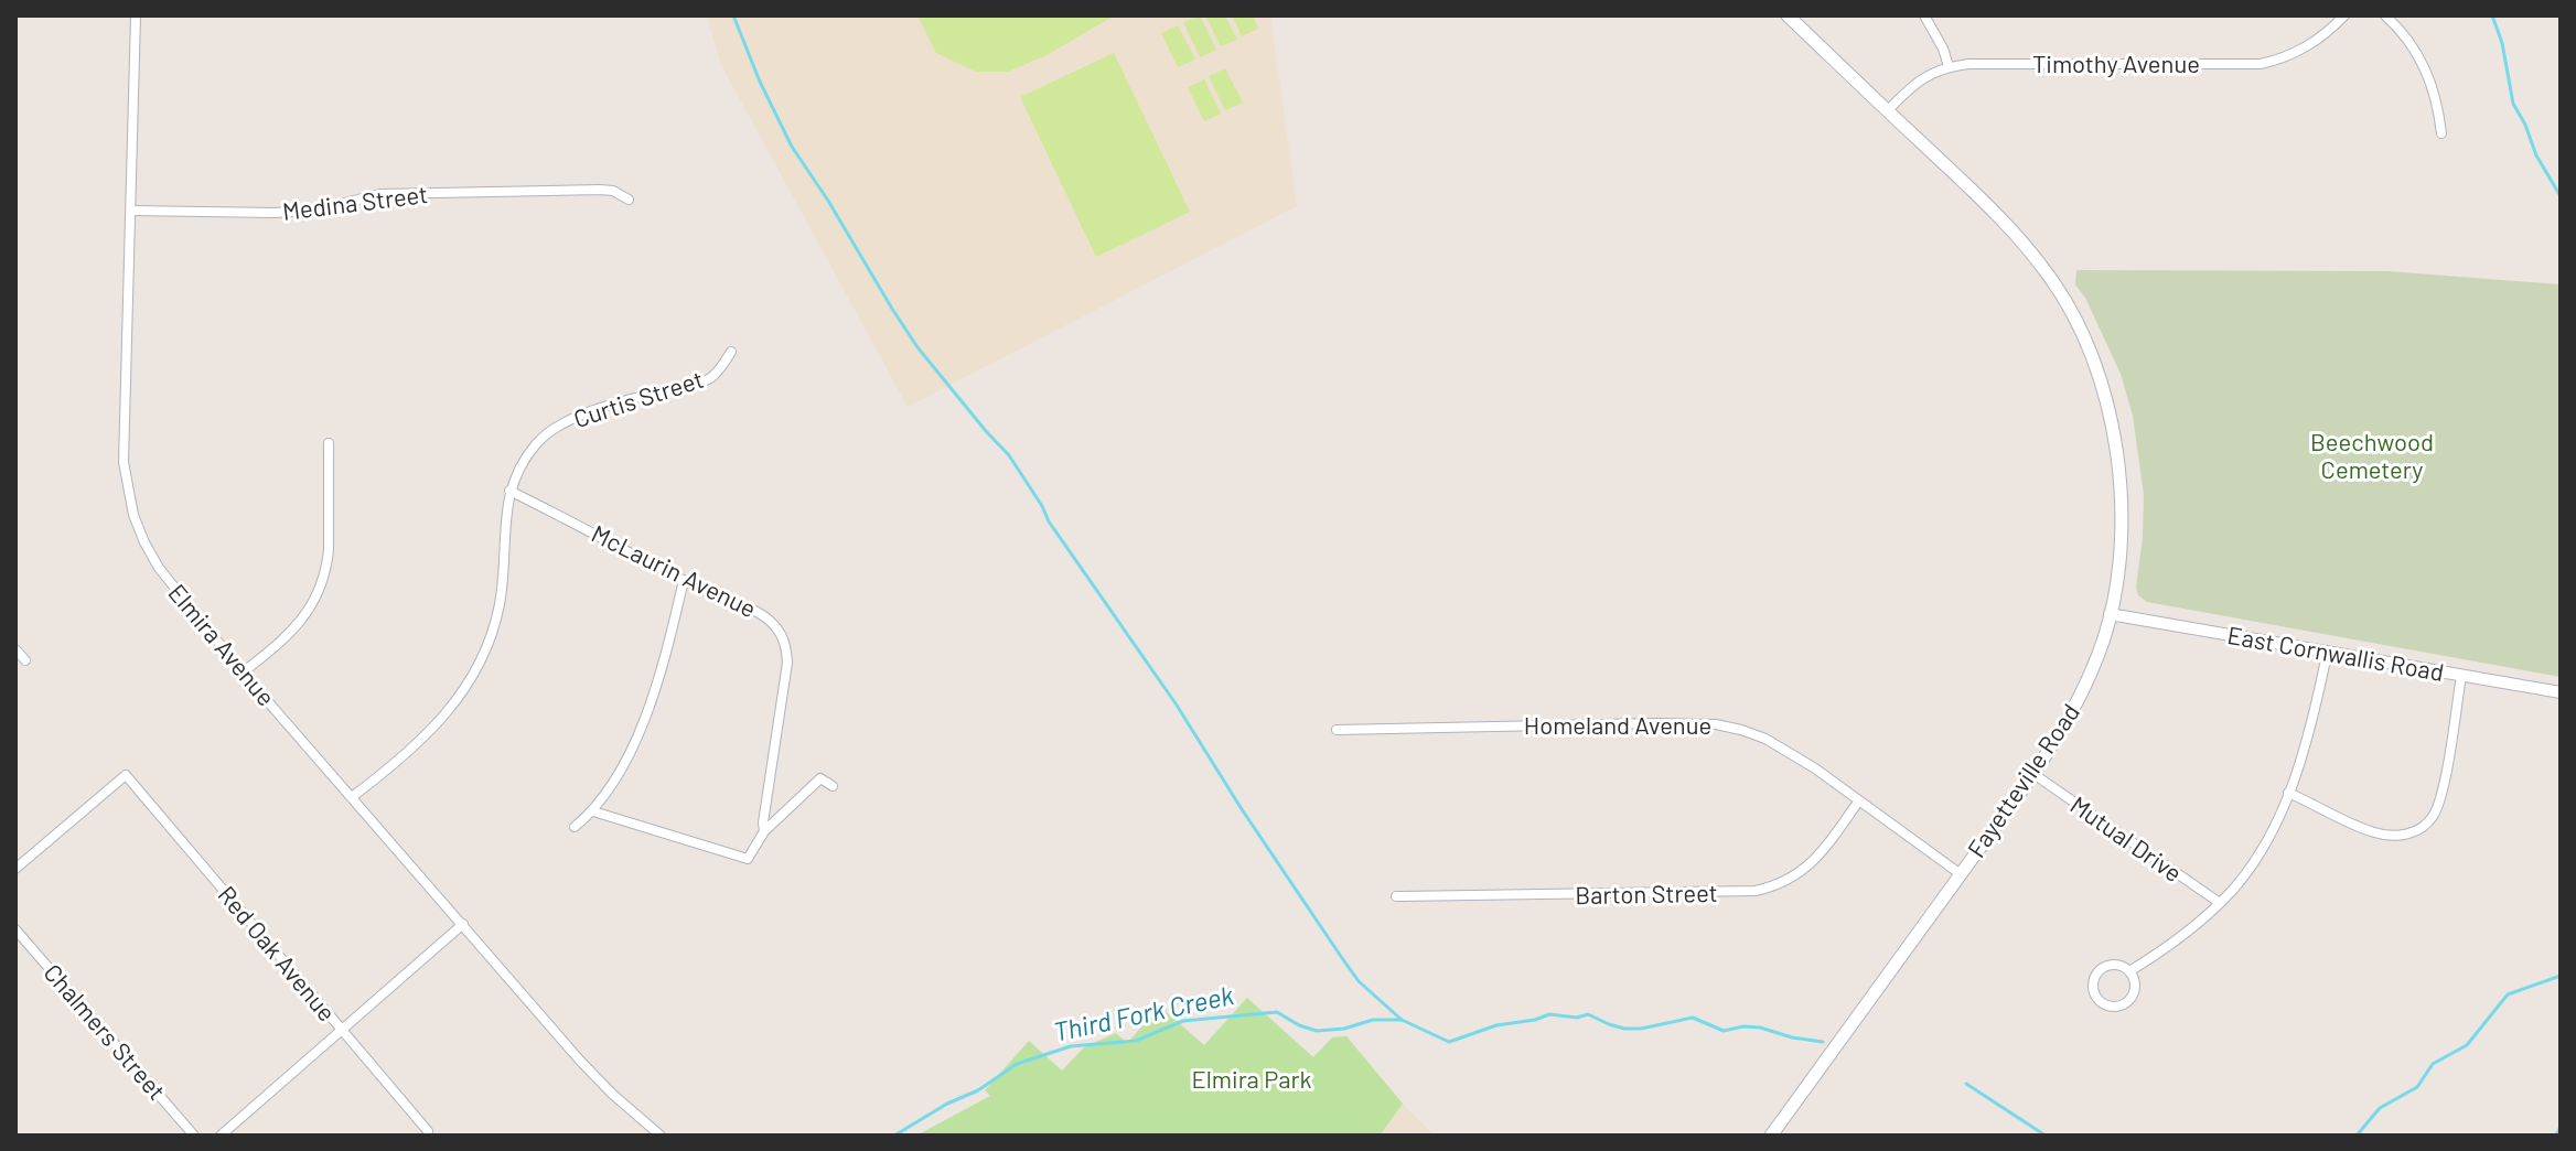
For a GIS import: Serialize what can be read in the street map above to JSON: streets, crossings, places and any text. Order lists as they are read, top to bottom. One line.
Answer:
{"streets":{"main road":["Fayetteville Road"],"street":["Timothy Avenue","Medina Street","Curtis Street","McLaurin Avenue","Elmira Avenue","East Cornwallis Road","Homeland Avenue","Mutual Drive","Barton Street","Red Oak Avenue","Chalmers Street"]},"crossings":[["Timothy Avenue","Fayetteville Road"],["Medina Street","Elmira Avenue"],["Curtis Street","McLaurin Avenue"],["Curtis Street","Elmira Avenue"],["East Cornwallis Road","Fayetteville Road"],["Homeland Avenue","Fayetteville Road"],["Homeland Avenue","Barton Street"],["Fayetteville Road","Mutual Drive"]],"water":["Third Fork Creek"],"parks":["Beechwood Cemetery","Elmira Park"]}
